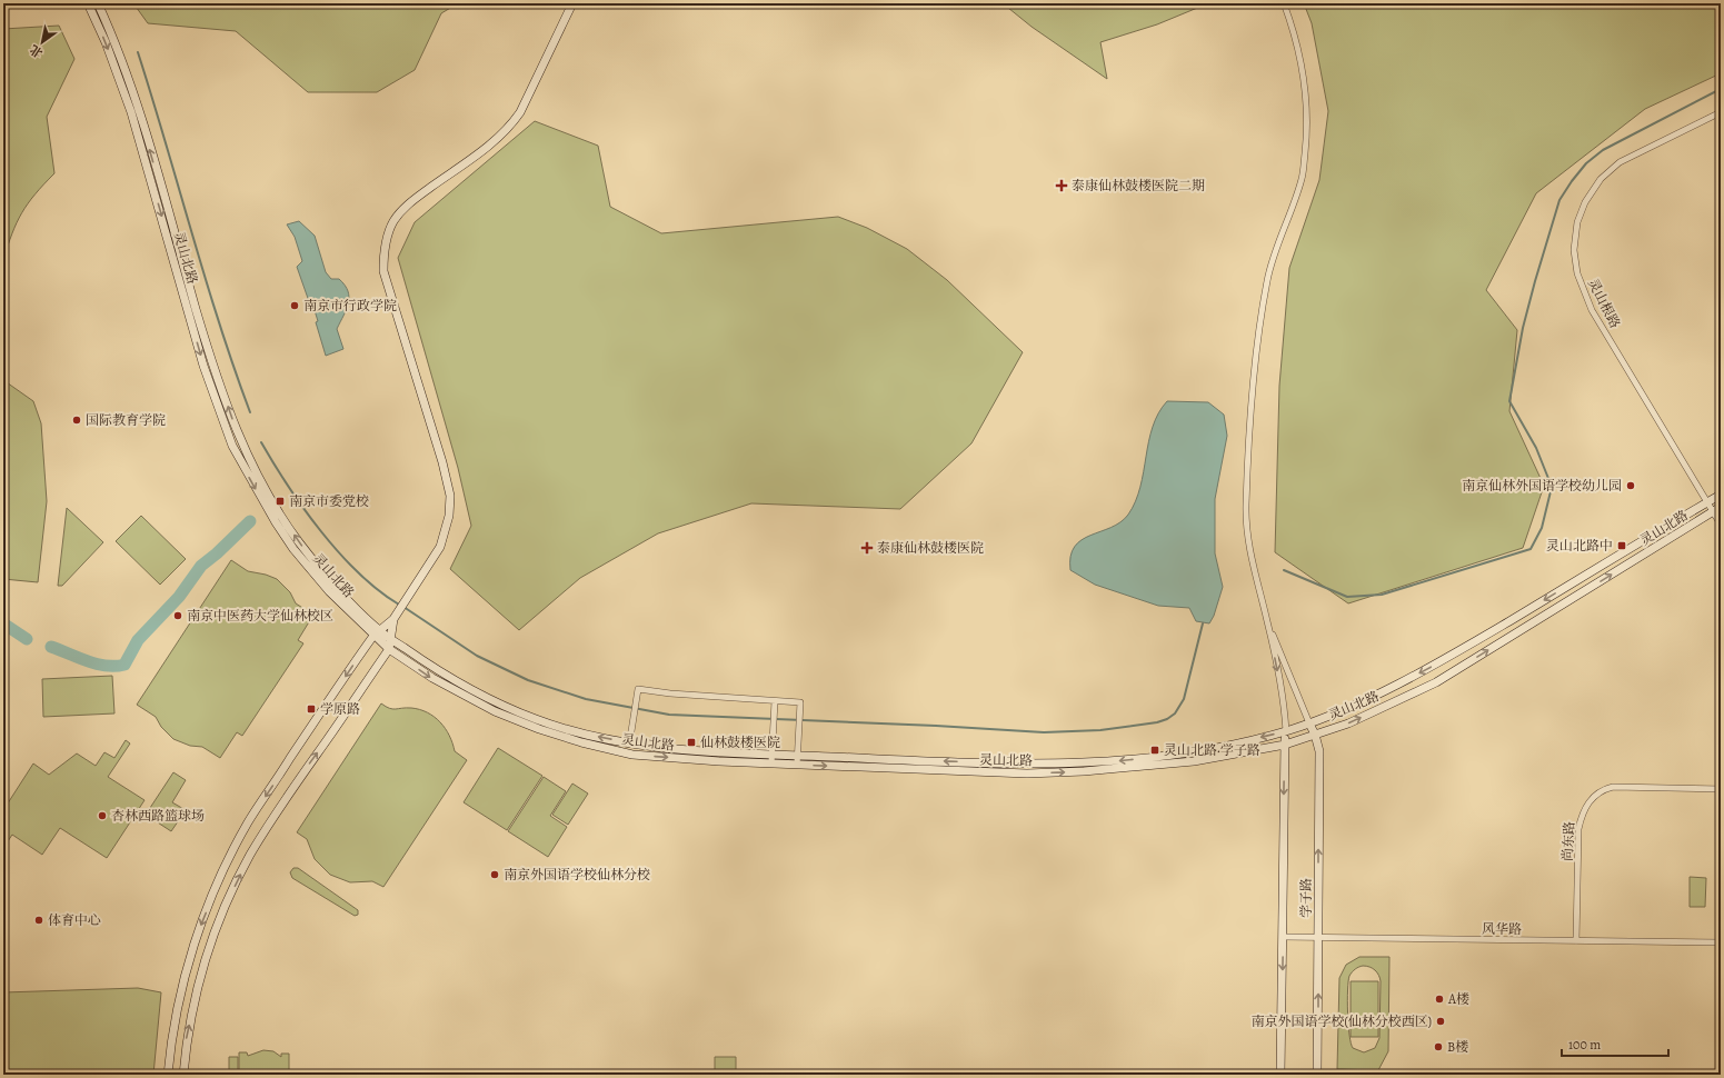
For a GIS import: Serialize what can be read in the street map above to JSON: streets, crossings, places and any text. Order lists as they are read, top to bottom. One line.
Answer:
{"streets":{"main road":["灵山北路","学子路"],"street":["灵山根路","尚东路","风华路"]},"crossings":[["灵山北路","灵山根路"],["灵山北路","学子路"],["尚东路","风华路"],["学子路","风华路"]],"places":{"health":["泰康仙林鼓楼医院二期","泰康仙林鼓楼医院"],"other":["南京市行政学院","国际教育学院","南京仙林外国语学校幼儿园","南京中医药大学仙林校区","杏林西路篮球场","南京外国语学校仙林分校","体育中心","A楼","南京外国语学校(仙林分校西区)","B楼"],"transit":["南京市委党校","灵山北路中","学原路","仙林鼓楼医院","灵山北路·学子路"]},"scale_bar":"100 m","north":"bottom left"}
